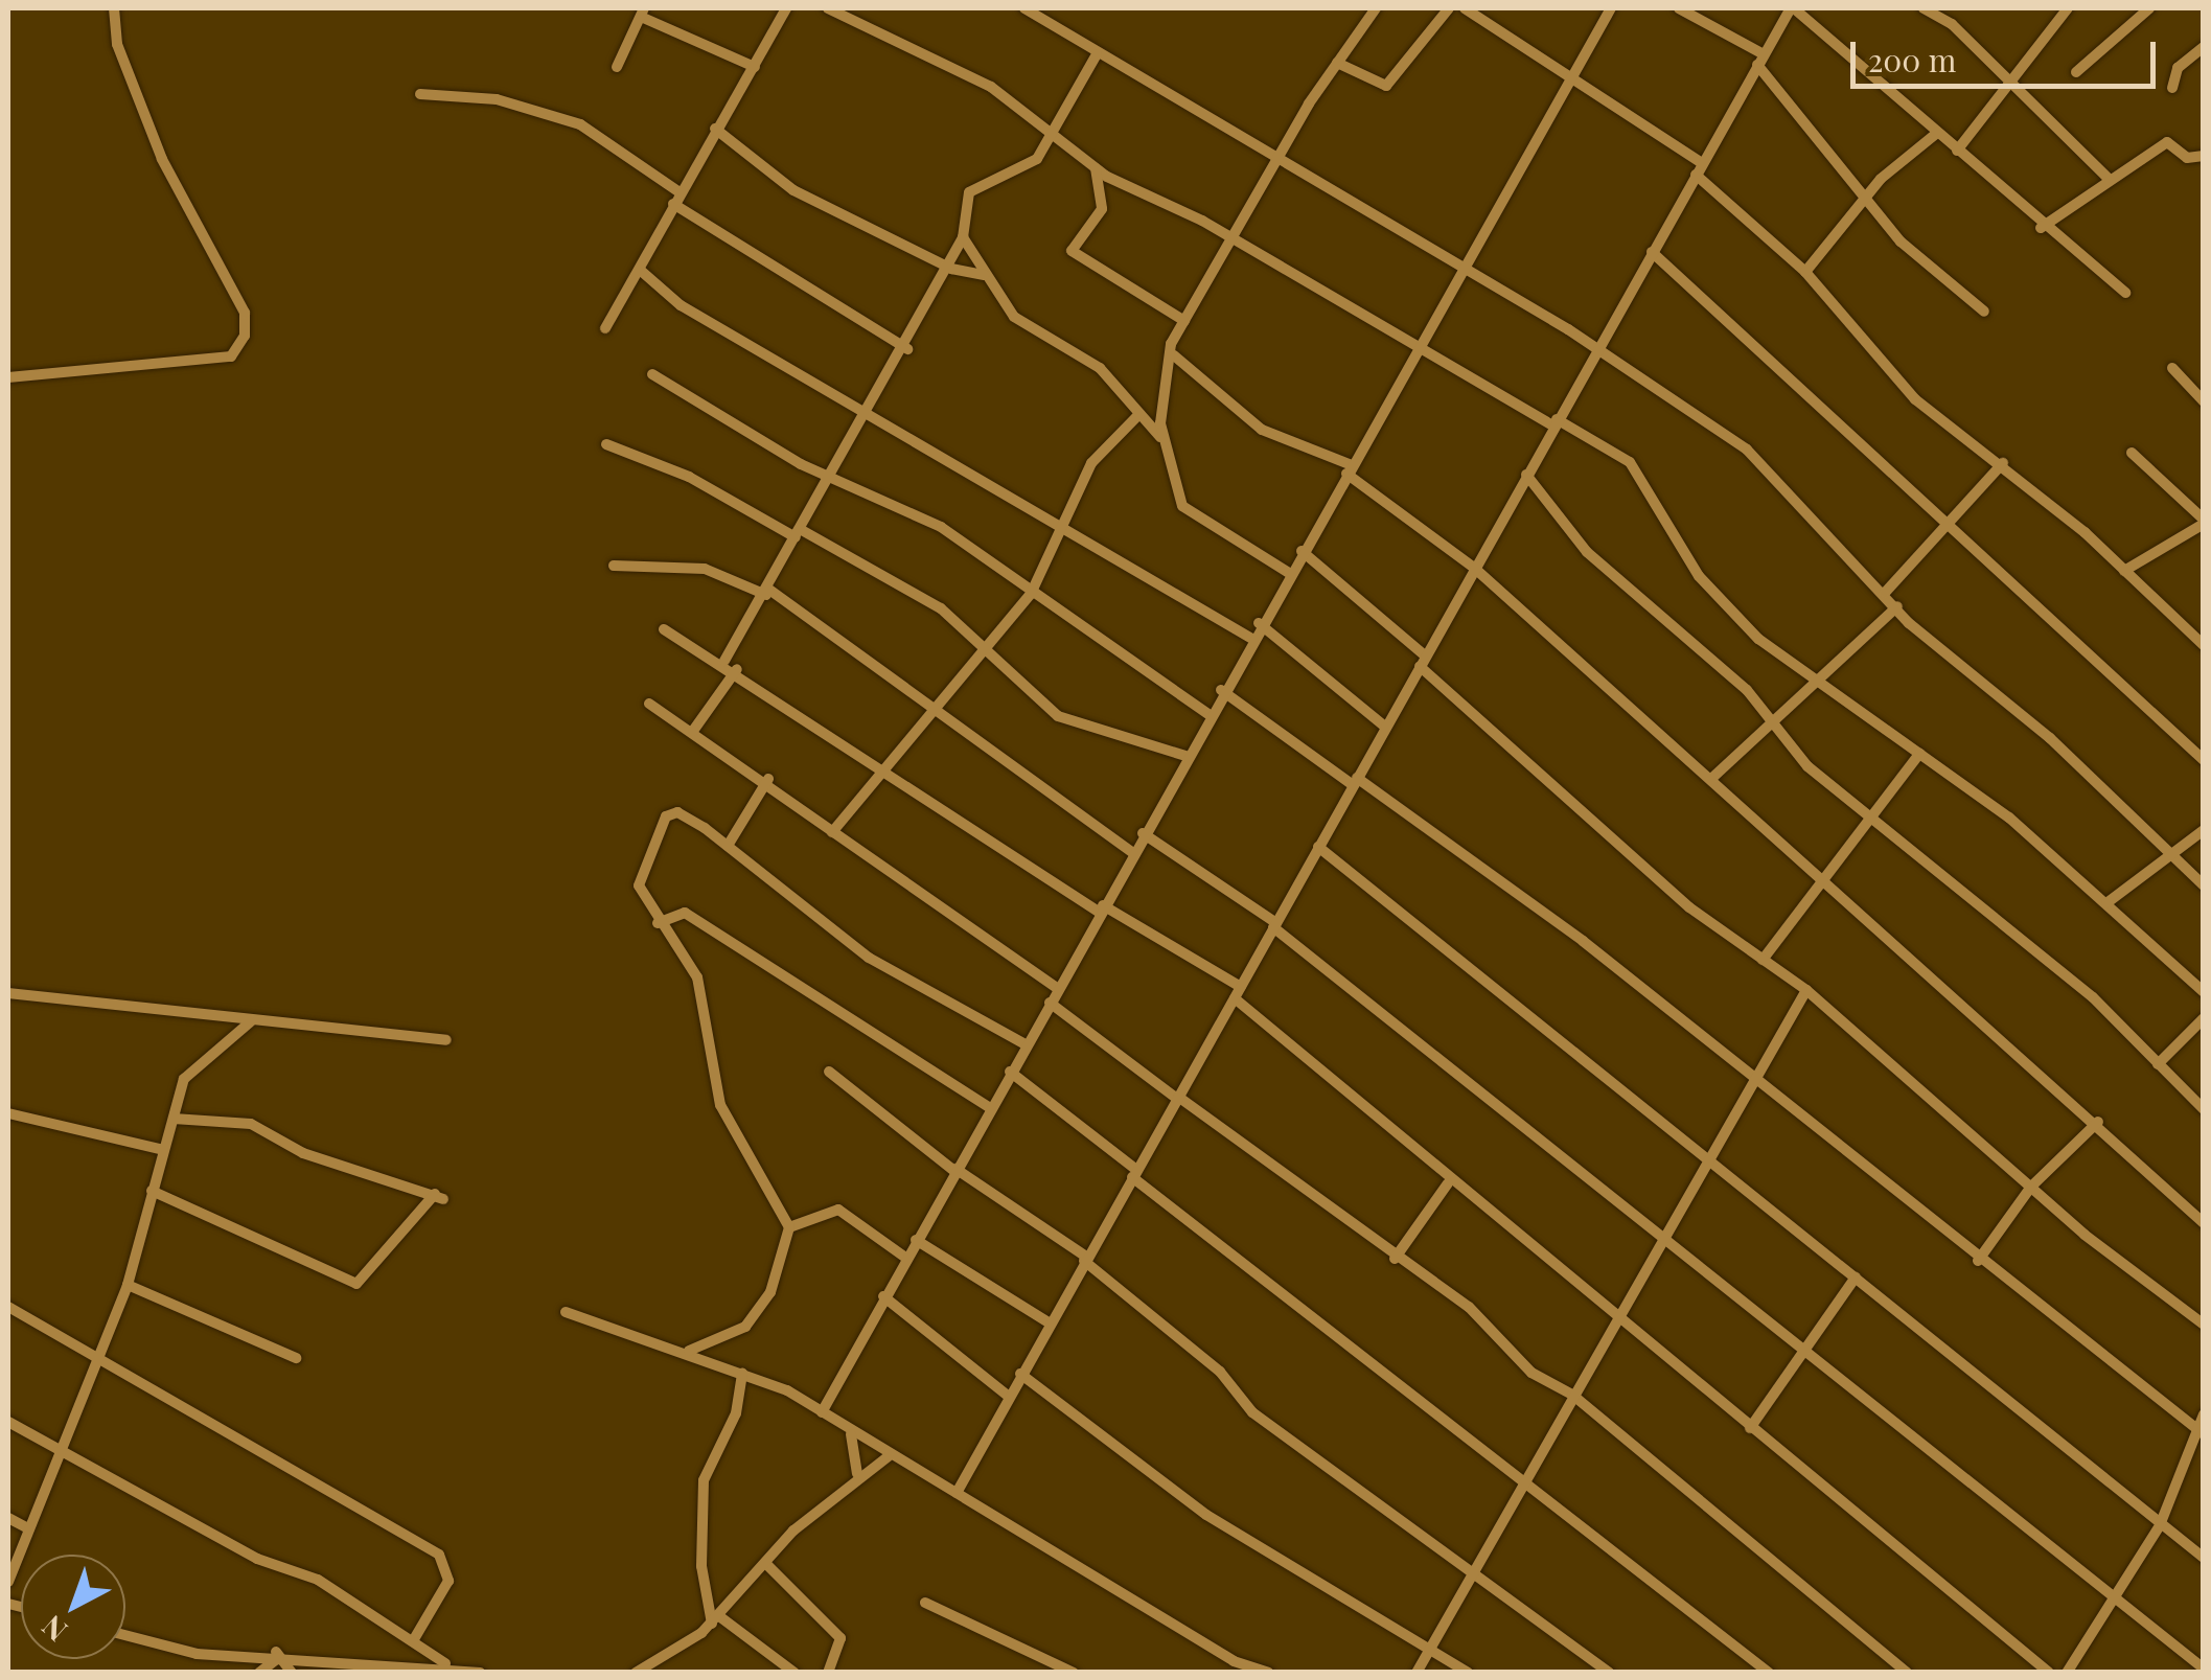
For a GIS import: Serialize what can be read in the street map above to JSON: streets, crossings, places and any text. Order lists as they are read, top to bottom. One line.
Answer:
{"scale_bar":"200 m","north":"bottom left"}
